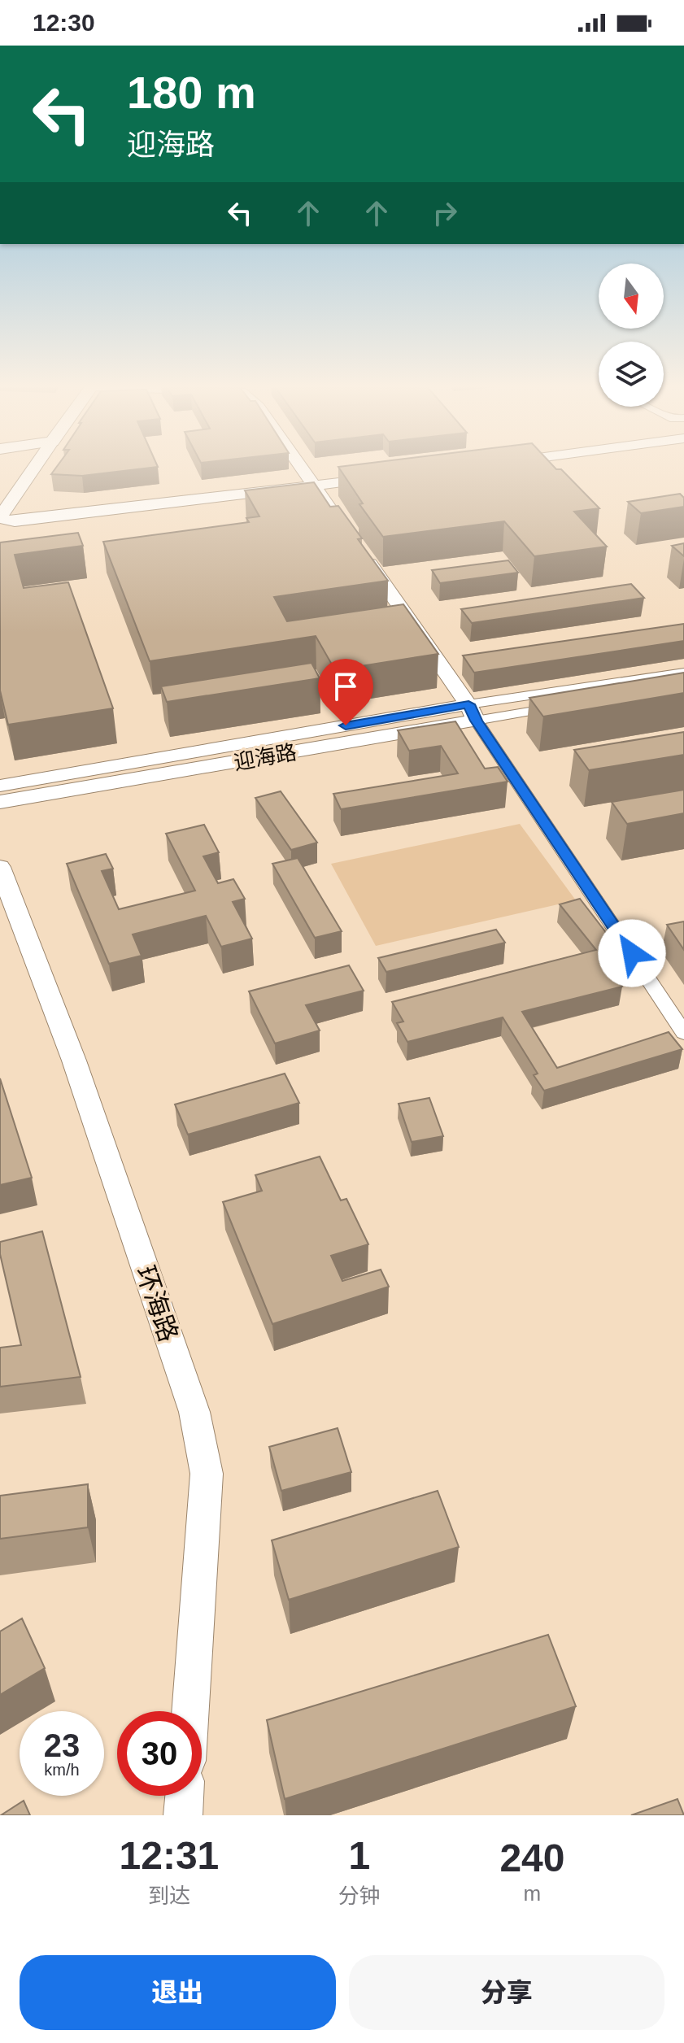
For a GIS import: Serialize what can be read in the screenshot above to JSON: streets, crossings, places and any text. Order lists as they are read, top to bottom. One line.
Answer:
{"streets":{"street":["迎海路","环海路"]},"north":"bottom","page":{"status":"12:30","turn":["180 m","迎海路"],"speed":"23 km/h","limit":"30","eta":["12:31","到达","1","分钟","240","m"],"buttons":["退出","分享"]}}
